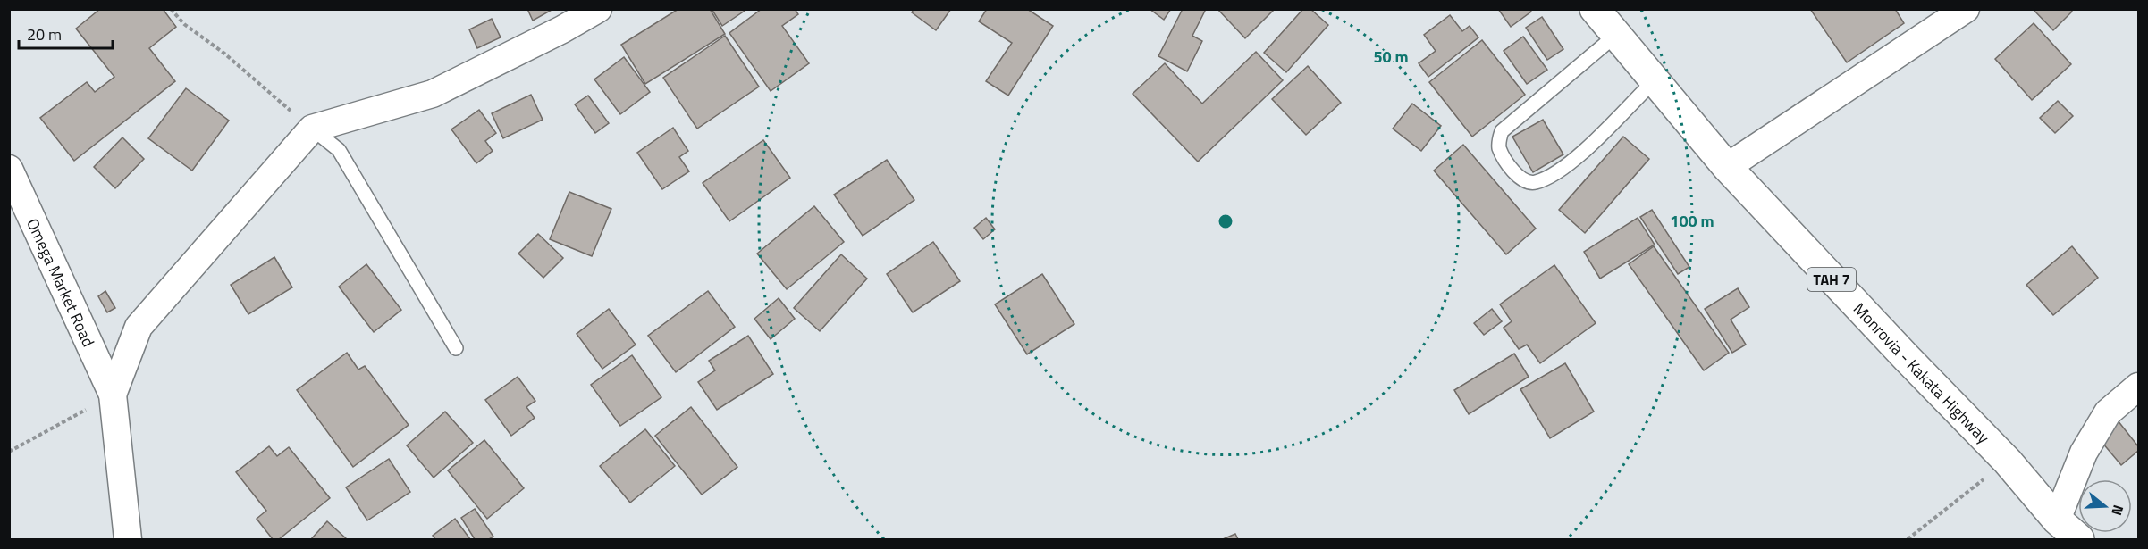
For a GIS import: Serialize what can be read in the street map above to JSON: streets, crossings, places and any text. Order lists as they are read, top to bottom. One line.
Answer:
{"streets":{"highway":["TAH 7","Monrovia - Kakata Highway"],"street":["Omega Market Road"]},"scale_bar":"20 m","north":"right","rings":["50 m","100 m"]}
